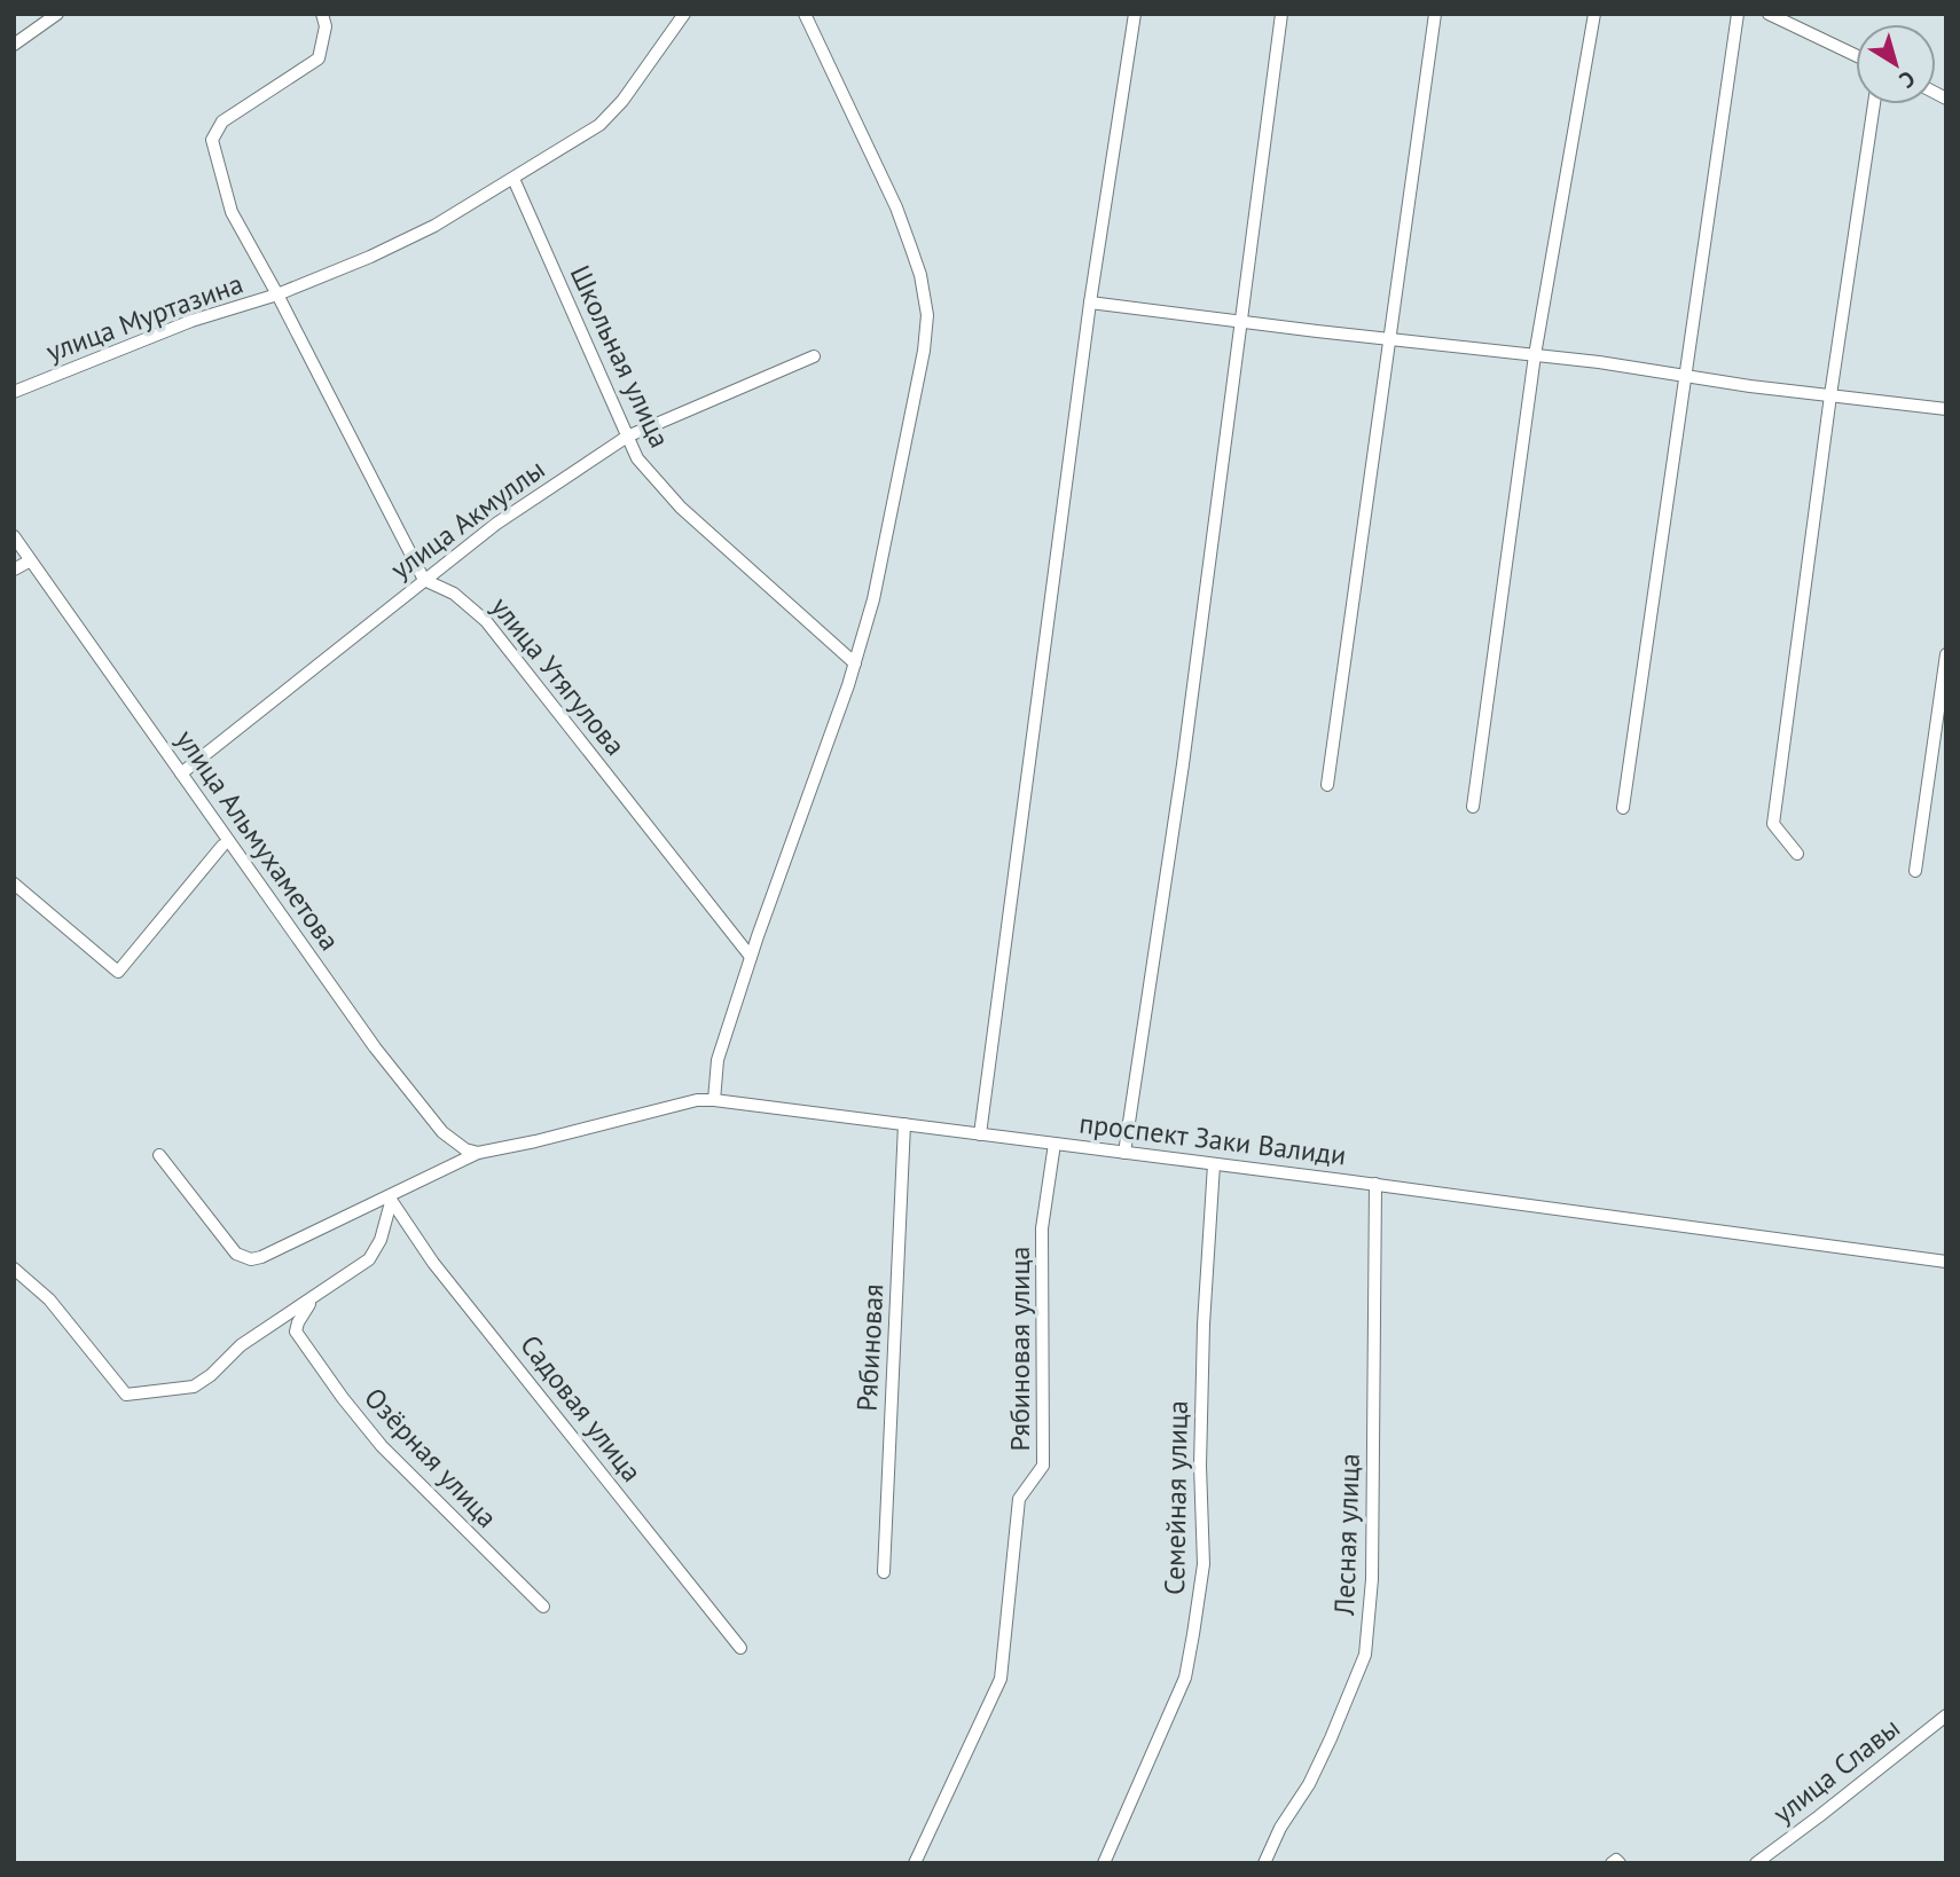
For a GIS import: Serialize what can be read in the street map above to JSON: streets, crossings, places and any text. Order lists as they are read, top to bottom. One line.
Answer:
{"streets":{"street":["улица Муртазина","Школьная улица","улица Акмуллы","улица Утягулова","улица Альмухаметова","проспект Заки Валиди","Рябиновая","Рябиновая улица","Садовая улица","Озёрная улица","Семейная улица","Лесная улица","улица Славы"]},"crossings":[["Школьная улица","улица Акмуллы"],["улица Акмуллы","улица Утягулова"],["улица Акмуллы","улица Альмухаметова"],["улица Альмухаметова","проспект Заки Валиди"],["проспект Заки Валиди","Рябиновая"],["проспект Заки Валиди","Рябиновая улица"],["проспект Заки Валиди","Садовая улица"],["проспект Заки Валиди","Семейная улица"],["проспект Заки Валиди","Лесная улица"]],"north":"bottom right"}
